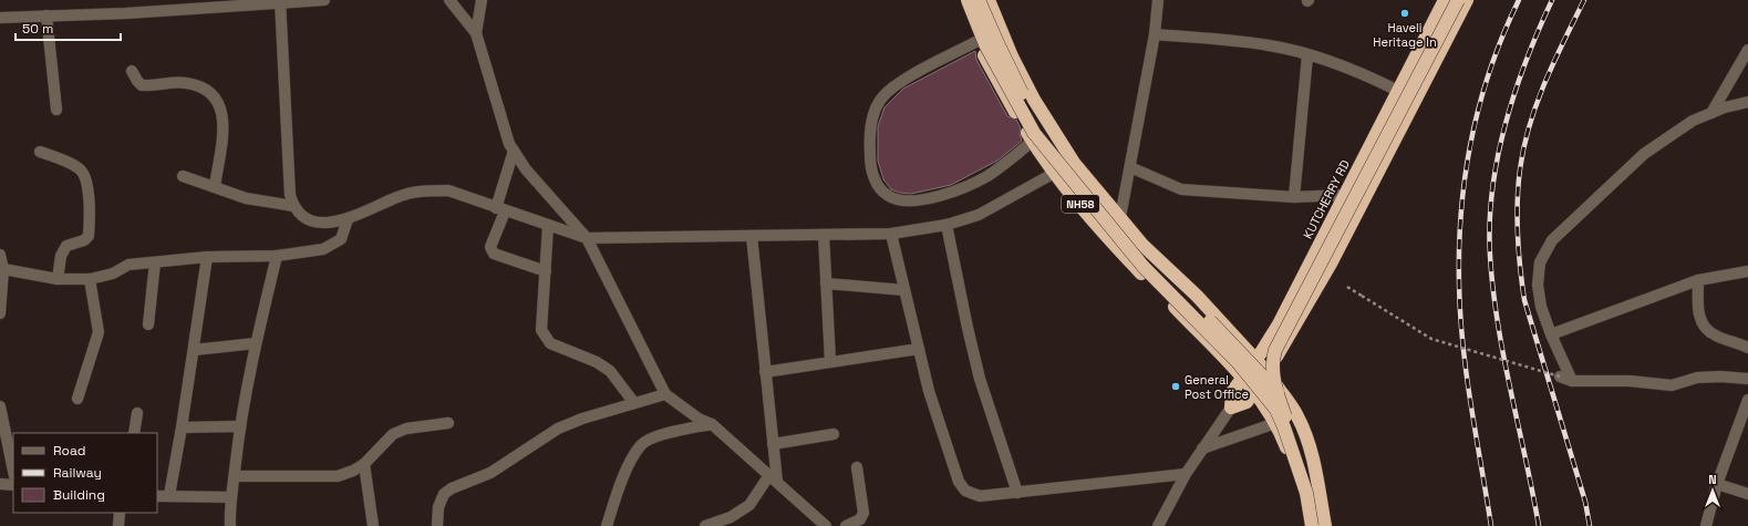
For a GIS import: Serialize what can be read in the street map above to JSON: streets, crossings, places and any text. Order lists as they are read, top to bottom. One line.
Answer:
{"streets":{"highway":["KUTCHERRY RD","NH58"]},"crossings":[["KUTCHERRY RD","NH58"]],"places":["Haveli Heritage In","General Post Office"],"legend":["Road","Railway","Building"],"scale_bar":"50 m","north":"top"}
